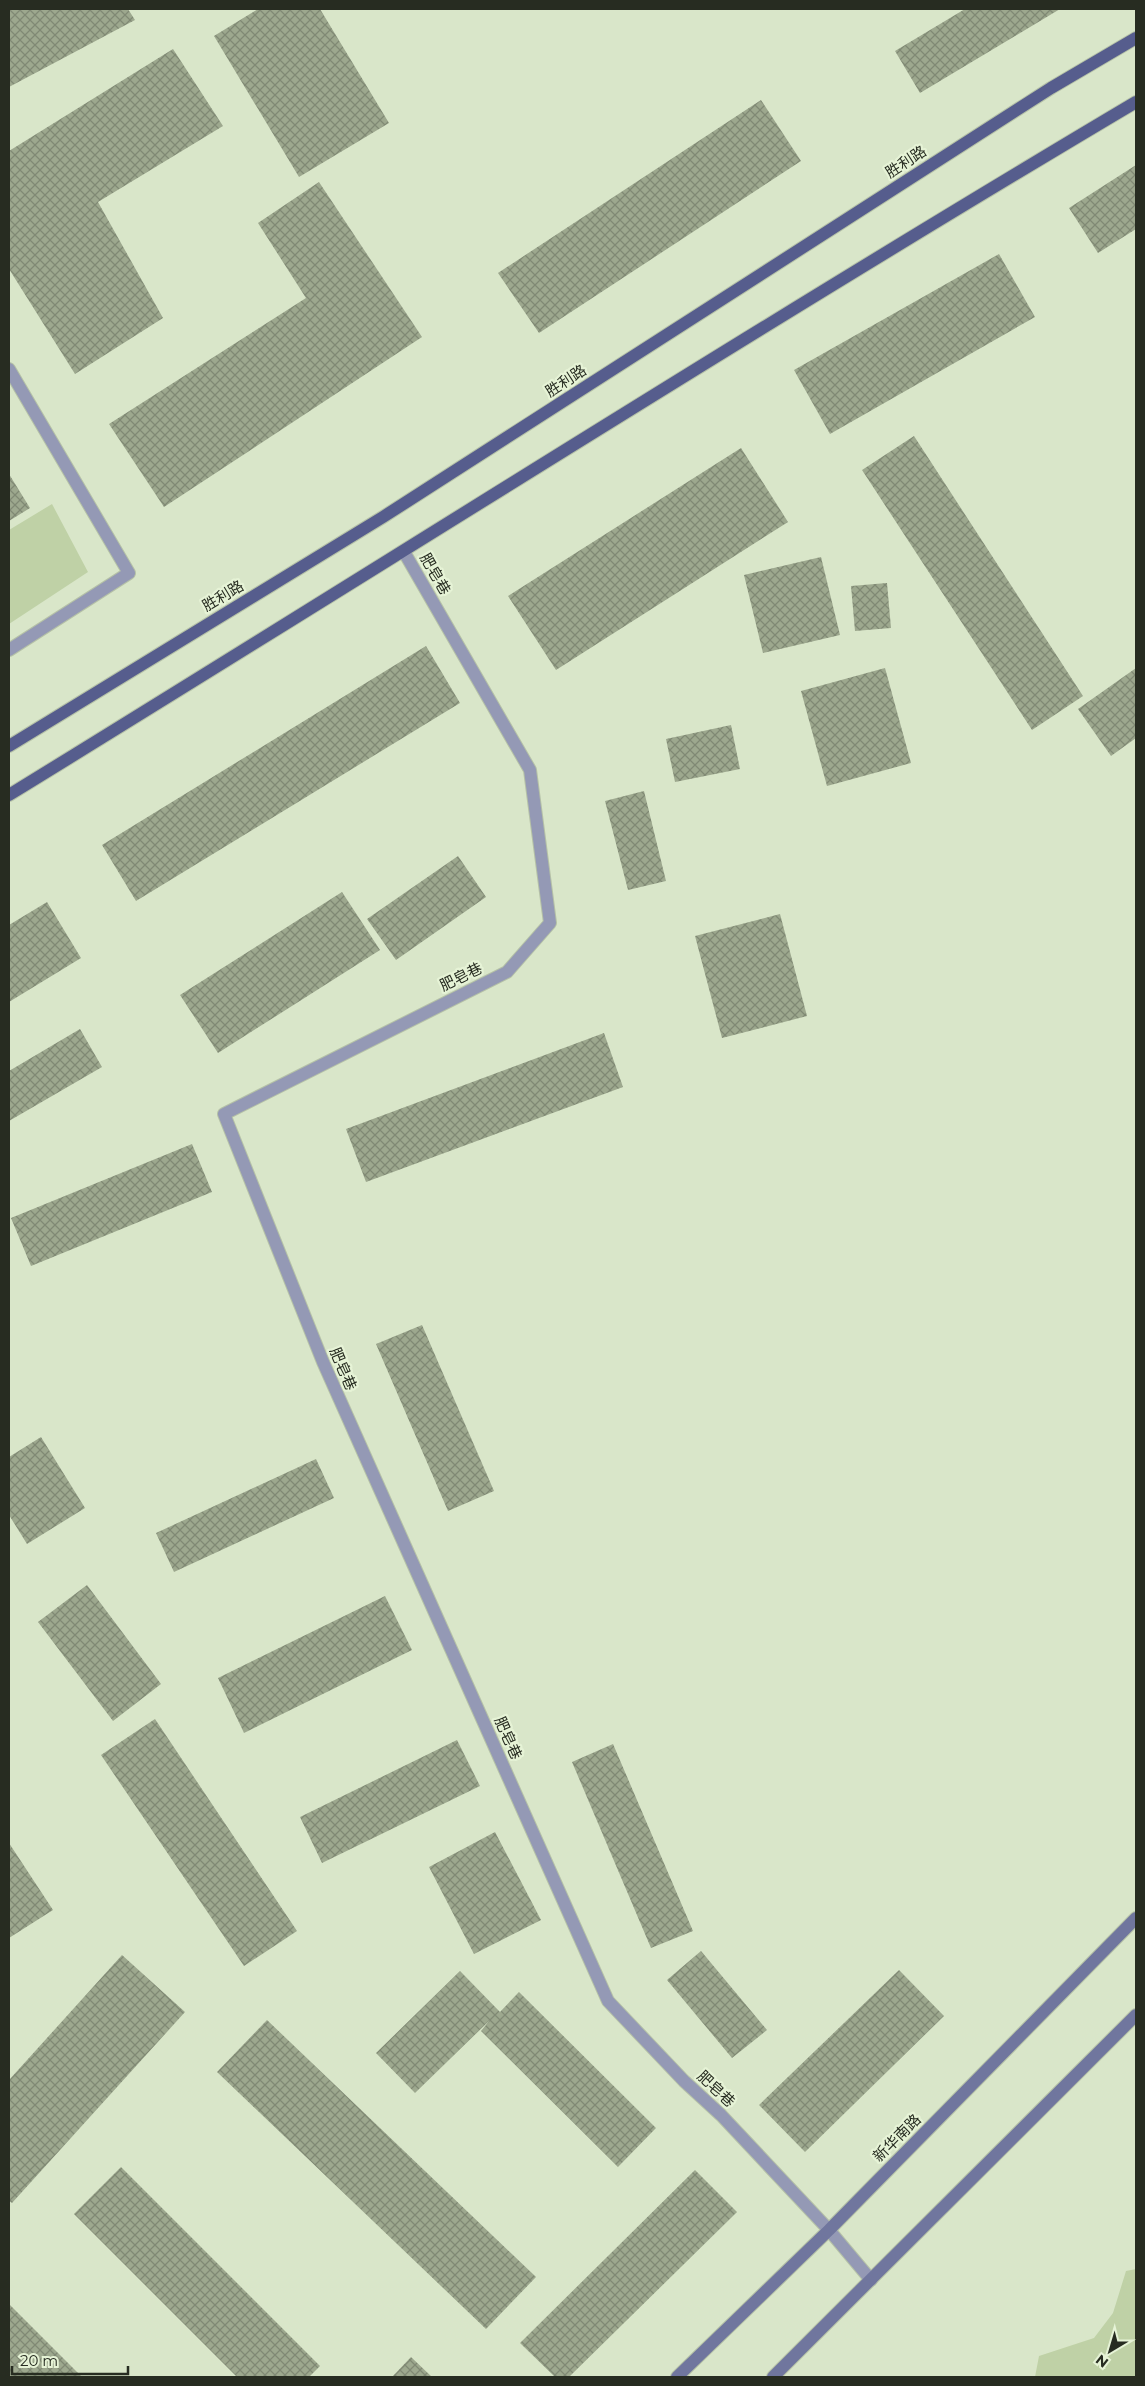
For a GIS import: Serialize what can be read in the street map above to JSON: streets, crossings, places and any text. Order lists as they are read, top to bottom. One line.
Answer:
{"streets":{"main road":["胜利路","新华南路"],"street":["肥皂巷"]},"crossings":[["肥皂巷","新华南路"]],"scale_bar":"20 m","north":"bottom left"}
